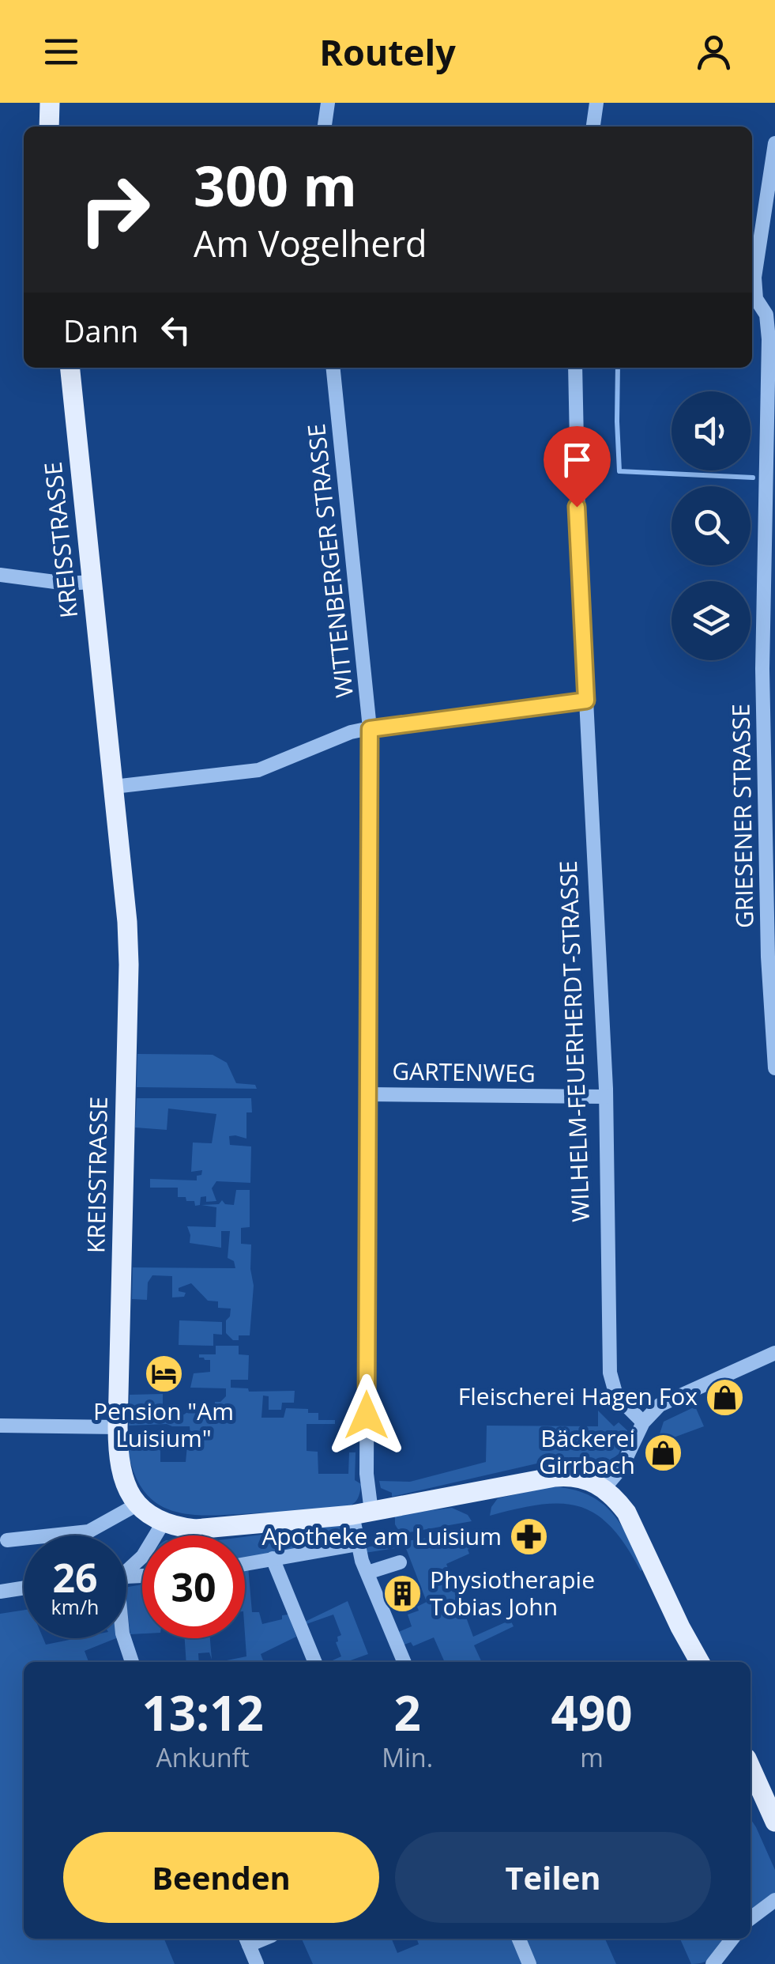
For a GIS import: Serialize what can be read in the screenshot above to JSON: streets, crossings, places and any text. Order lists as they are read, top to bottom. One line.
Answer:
{"streets":{"main road":["KREISSTRASSE"],"street":["WITTENBERGER STRASSE","GRIESENER STRASSE","WILHELM-FEUERHERDT-STRASSE","GARTENWEG"]},"crossings":[["KREISSTRASSE","WITTENBERGER STRASSE"],["WITTENBERGER STRASSE","GARTENWEG"],["WILHELM-FEUERHERDT-STRASSE","GARTENWEG"]],"places":{"hotel":["Pension \"Am Luisium\""],"shop":["Fleischerei Hagen Fox","Bäckerei Girrbach"],"pharmacy":["Apotheke am Luisium"],"building":["Physiotherapie Tobias John"]},"page":{"header":"Routely","turn":["300 m","Am Vogelherd"],"then":"Dann","speed":"26 km/h","limit":"30","eta":["13:12","Ankunft","2","Min.","490","m"],"buttons":["Beenden","Teilen"]}}
